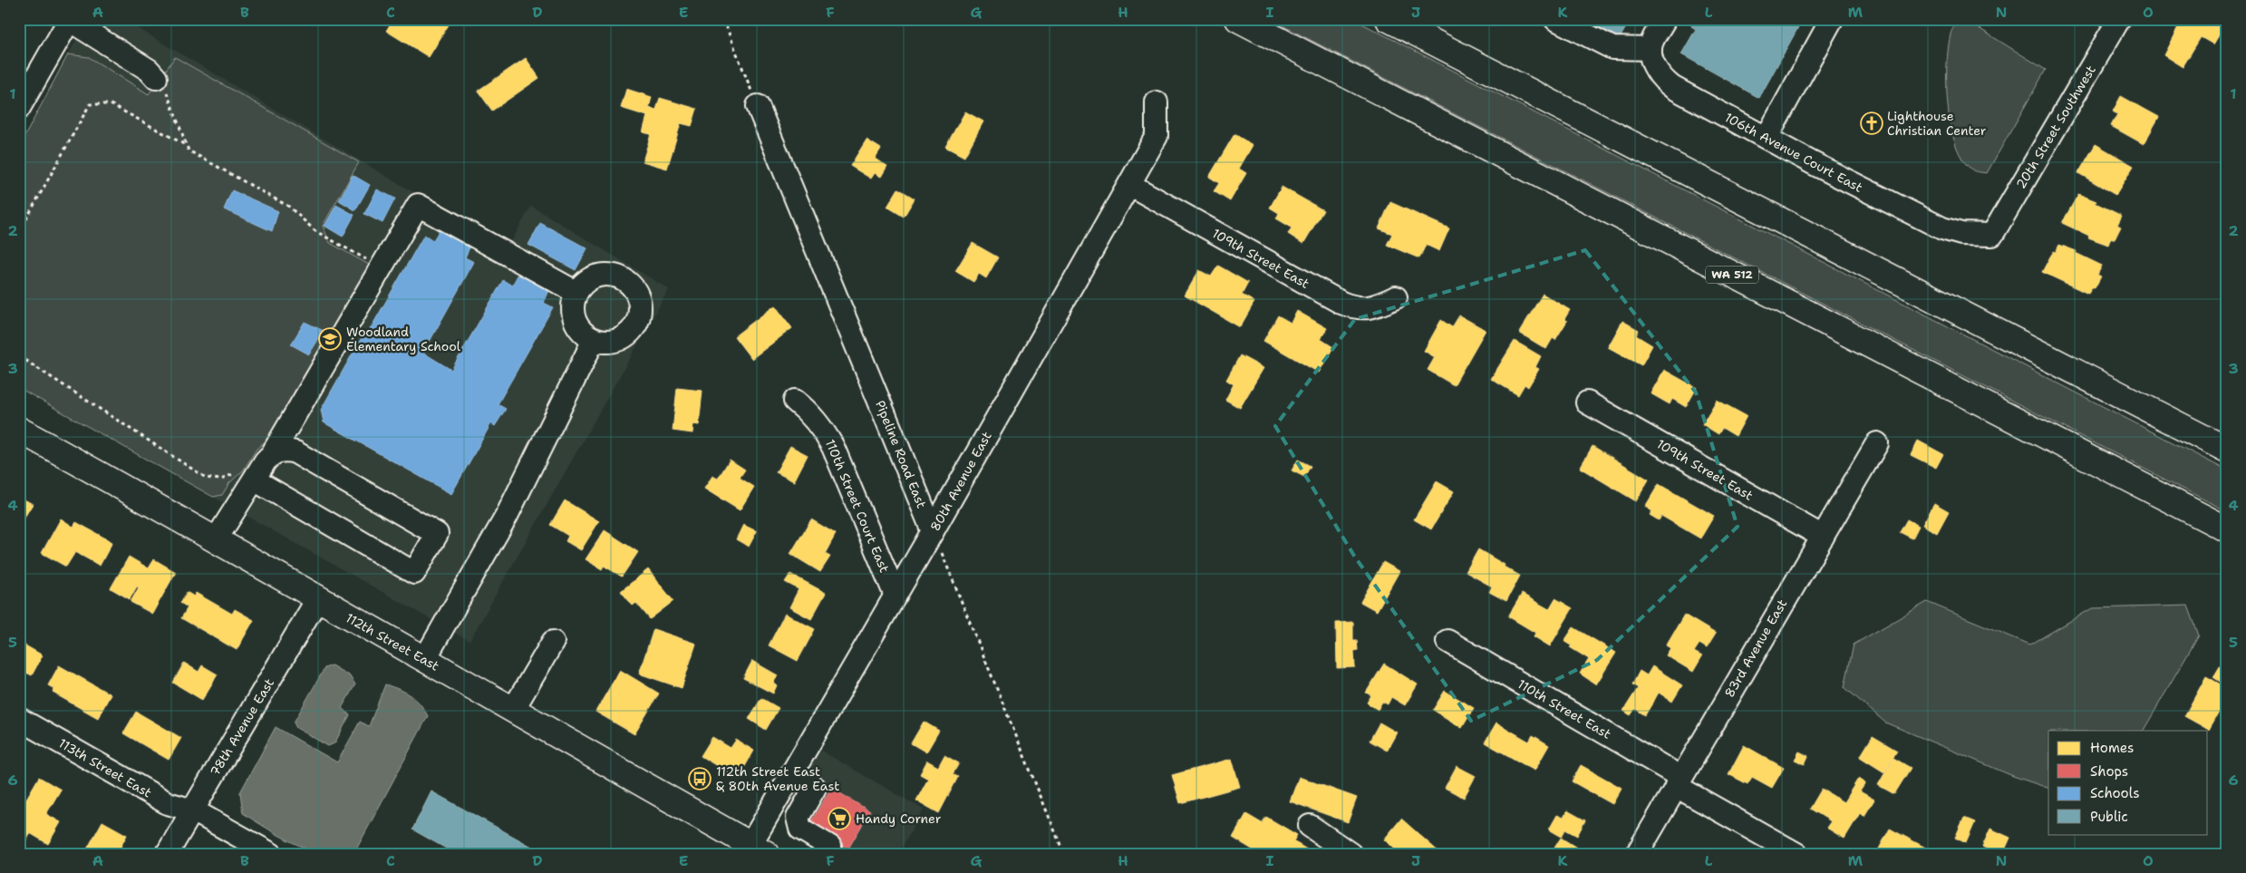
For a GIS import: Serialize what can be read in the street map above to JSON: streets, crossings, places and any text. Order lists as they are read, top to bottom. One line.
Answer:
{"streets":{"main road":["WA 512","112th Street East"],"street":["20th Street Southwest","106th Avenue Court East","109th Street East","Pipeline Road East","80th Avenue East","110th Street Court East","83rd Avenue East","110th Street East","78th Avenue East","113th Street East"]},"crossings":[["20th Street Southwest","106th Avenue Court East"],["109th Street East","80th Avenue East"],["109th Street East","83rd Avenue East"],["Pipeline Road East","80th Avenue East"],["80th Avenue East","110th Street Court East"],["80th Avenue East","112th Street East"],["112th Street East","78th Avenue East"],["83rd Avenue East","110th Street East"],["78th Avenue East","113th Street East"]],"places":{"church":["Lighthouse Christian Center"],"school or university":["Woodland Elementary School"],"bus stop":["112th Street East & 80th Avenue East"],"supermarket":["Handy Corner"]},"legend":["Homes","Shops","Schools","Public"],"grid":{"columns":["A","B","C","D","E","F","G","H","I","J","K","L","M","N","O"],"rows":["1","2","3","4","5","6"]}}
